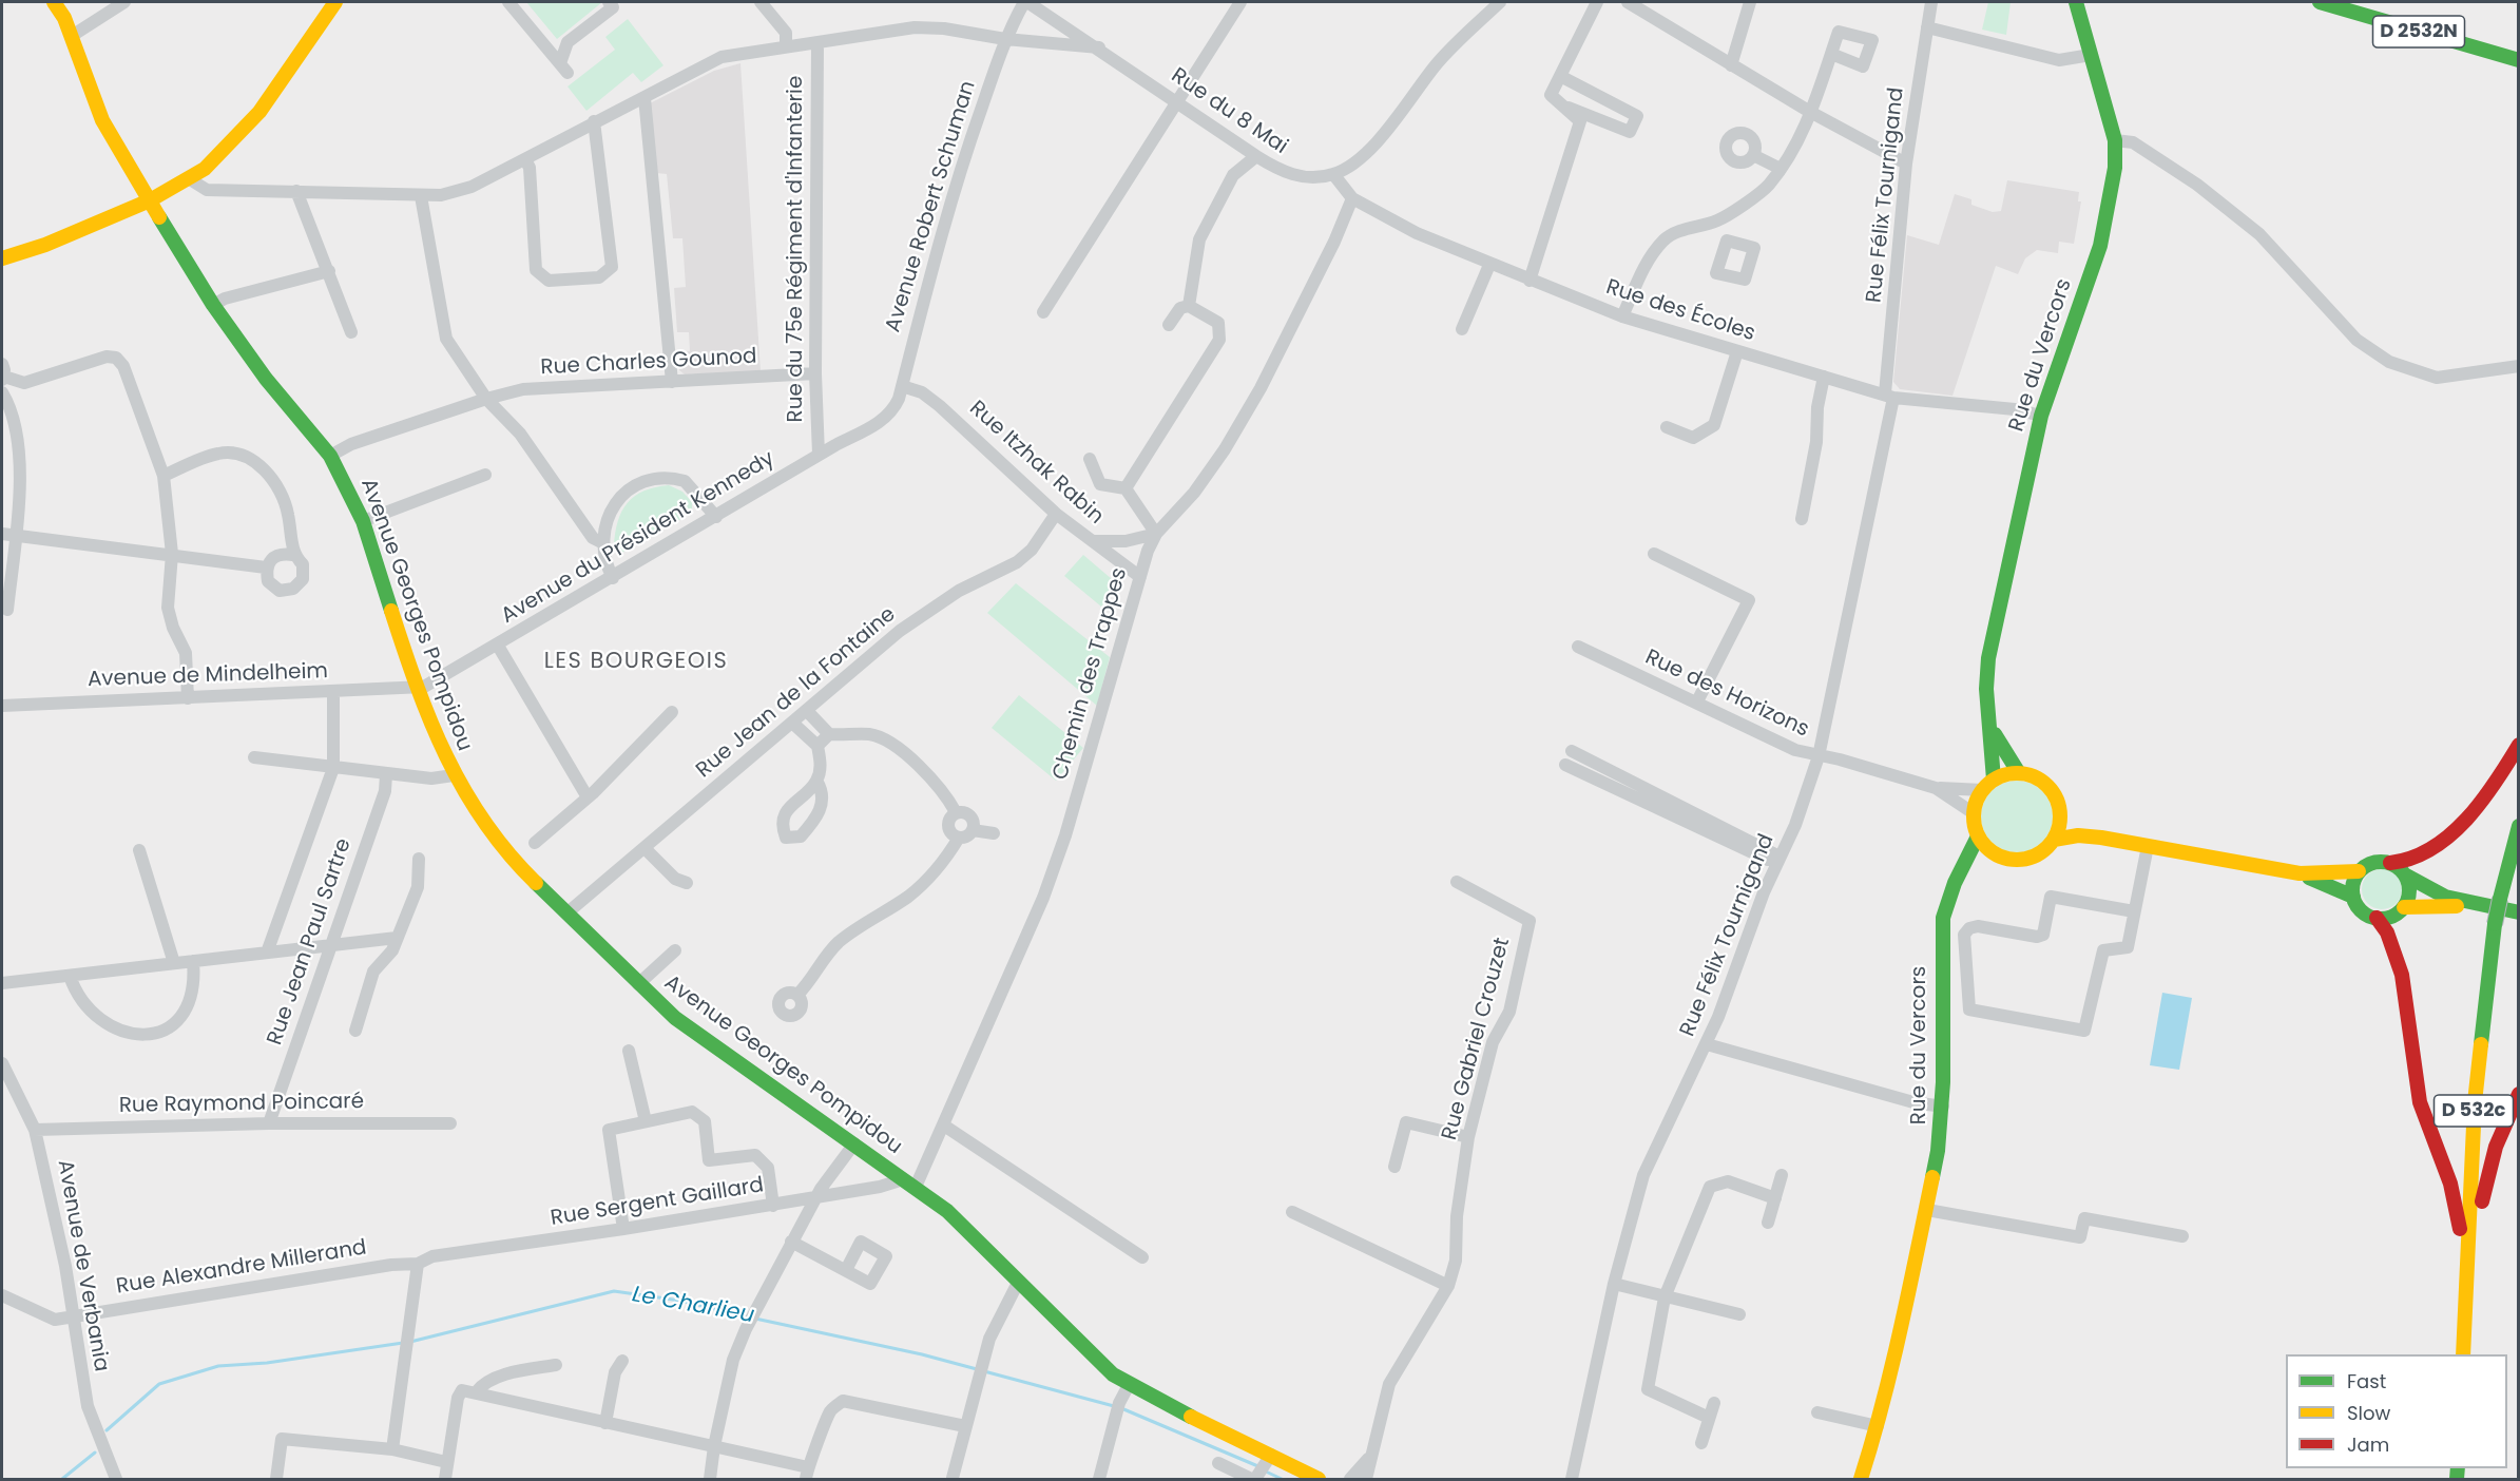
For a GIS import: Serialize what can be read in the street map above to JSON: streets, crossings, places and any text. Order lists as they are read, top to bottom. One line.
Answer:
{"streets":{"main road":["D 2532N","Rue du Vercors","Avenue Georges Pompidou","D 532c"],"street":["Rue du 8 Mai","Rue Félix Tournigand","Avenue Robert Schuman","Rue du 75e Régiment d'Infanterie","Rue des Écoles","Rue Charles Gounod","Rue Itzhak Rabin","Avenue du Président Kennedy","Chemin des Trappes","Avenue de Mindelheim","Rue Jean de la Fontaine","Rue des Horizons","Rue Jean Paul Sartre","Rue Gabriel Crouzet","Rue Raymond Poincaré","Rue Sergent Gaillard","Avenue de Verbania","Rue Alexandre Millerand"]},"crossings":[["Rue du 8 Mai","Avenue Robert Schuman"],["Rue du 8 Mai","Rue des Écoles"],["Rue Félix Tournigand","Rue des Écoles"],["Rue Félix Tournigand","Rue des Horizons"],["Avenue Robert Schuman","Rue Itzhak Rabin"],["Avenue Robert Schuman","Avenue du Président Kennedy"],["Rue du 75e Régiment d'Infanterie","Rue Charles Gounod"],["Rue du 75e Régiment d'Infanterie","Avenue du Président Kennedy"],["Rue des Écoles","Rue du Vercors"],["Rue des Écoles","Chemin des Trappes"],["Rue du Vercors","Rue des Horizons"],["Rue Charles Gounod","Avenue Georges Pompidou"],["Rue Itzhak Rabin","Chemin des Trappes"],["Rue Itzhak Rabin","Rue Jean de la Fontaine"],["Avenue du Président Kennedy","Avenue Georges Pompidou"],["Avenue du Président Kennedy","Avenue de Mindelheim"],["Avenue Georges Pompidou","Chemin des Trappes"],["Avenue Georges Pompidou","Avenue de Mindelheim"],["Avenue Georges Pompidou","Rue Jean de la Fontaine"],["Avenue Georges Pompidou","Rue Sergent Gaillard"],["Rue Jean Paul Sartre","Rue Raymond Poincaré"],["Rue Raymond Poincaré","Avenue de Verbania"],["Rue Sergent Gaillard","Rue Alexandre Millerand"],["Avenue de Verbania","Rue Alexandre Millerand"]],"districts":["LES BOURGEOIS"],"water":["Le Charlieu"],"legend":["Fast","Slow","Jam"]}
